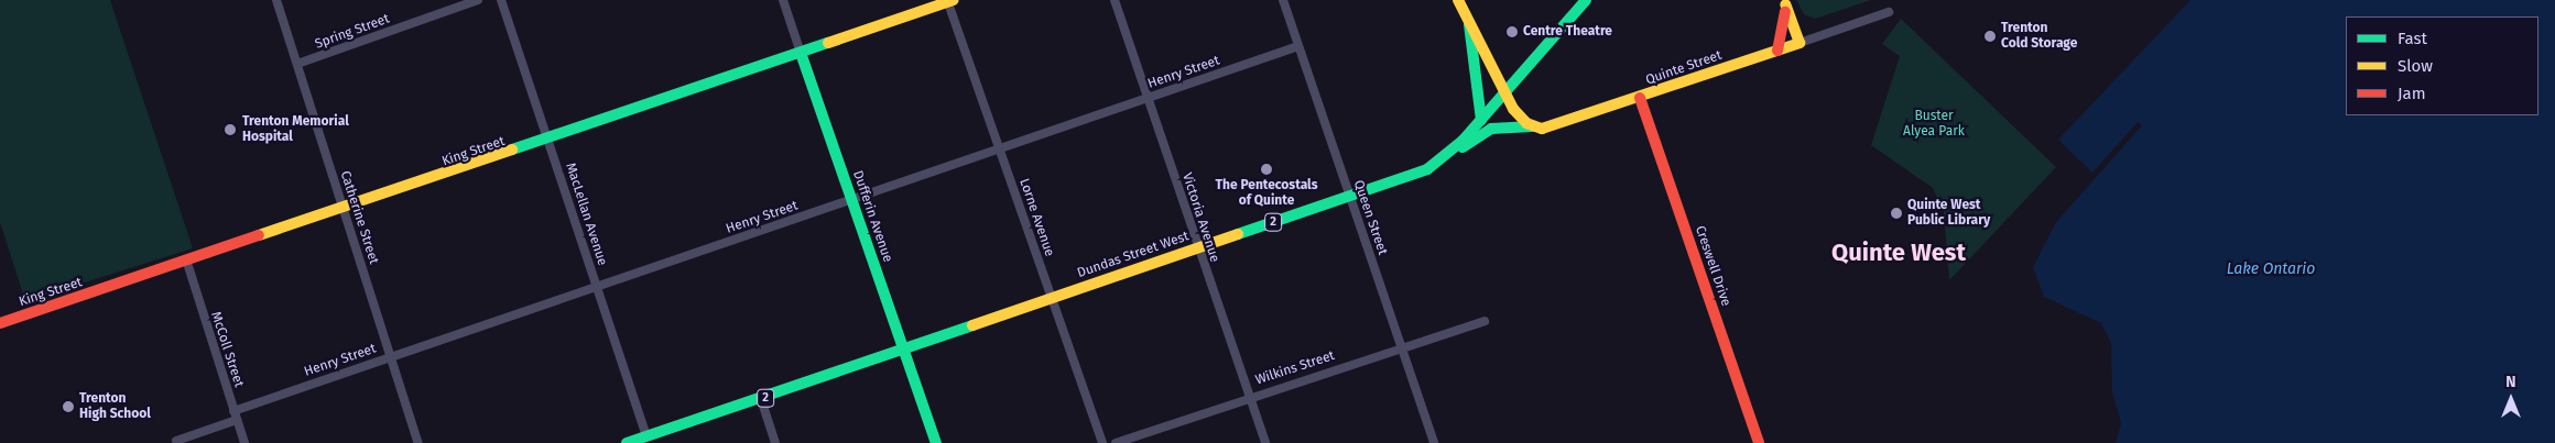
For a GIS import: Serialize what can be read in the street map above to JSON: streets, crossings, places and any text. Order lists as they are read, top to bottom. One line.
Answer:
{"streets":{"street":["Spring Street","Quinte Street","Henry Street","King Street","MacLellan Avenue","Dufferin Avenue","Catherine Street","Lorne Avenue","Victoria Avenue","Queen Street","2","Dundas Street West","Creswell Drive","McColl Street","Wilkins Street"]},"crossings":[["Spring Street","Catherine Street"],["Quinte Street","Dundas Street West"],["Quinte Street","Creswell Drive"],["Henry Street","MacLellan Avenue"],["Henry Street","Dufferin Avenue"],["Henry Street","Catherine Street"],["Henry Street","Lorne Avenue"],["Henry Street","Victoria Avenue"],["Henry Street","Queen Street"],["Henry Street","McColl Street"],["King Street","MacLellan Avenue"],["King Street","Dufferin Avenue"],["King Street","Catherine Street"],["King Street","Lorne Avenue"],["King Street","McColl Street"],["MacLellan Avenue","Dundas Street West"],["Dufferin Avenue","Dundas Street West"],["Lorne Avenue","Dundas Street West"],["Victoria Avenue","Dundas Street West"],["Victoria Avenue","Wilkins Street"],["Queen Street","Dundas Street West"],["Queen Street","Wilkins Street"]],"districts":["Quinte West"],"water":["Lake Ontario"],"parks":["Buster Alyea Park"],"places":["Centre Theatre","Trenton Cold Storage","Trenton Memorial Hospital","The Pentecostals of Quinte","Quinte West Public Library","Trenton High School"],"legend":["Fast","Slow","Jam"],"north":"top"}
